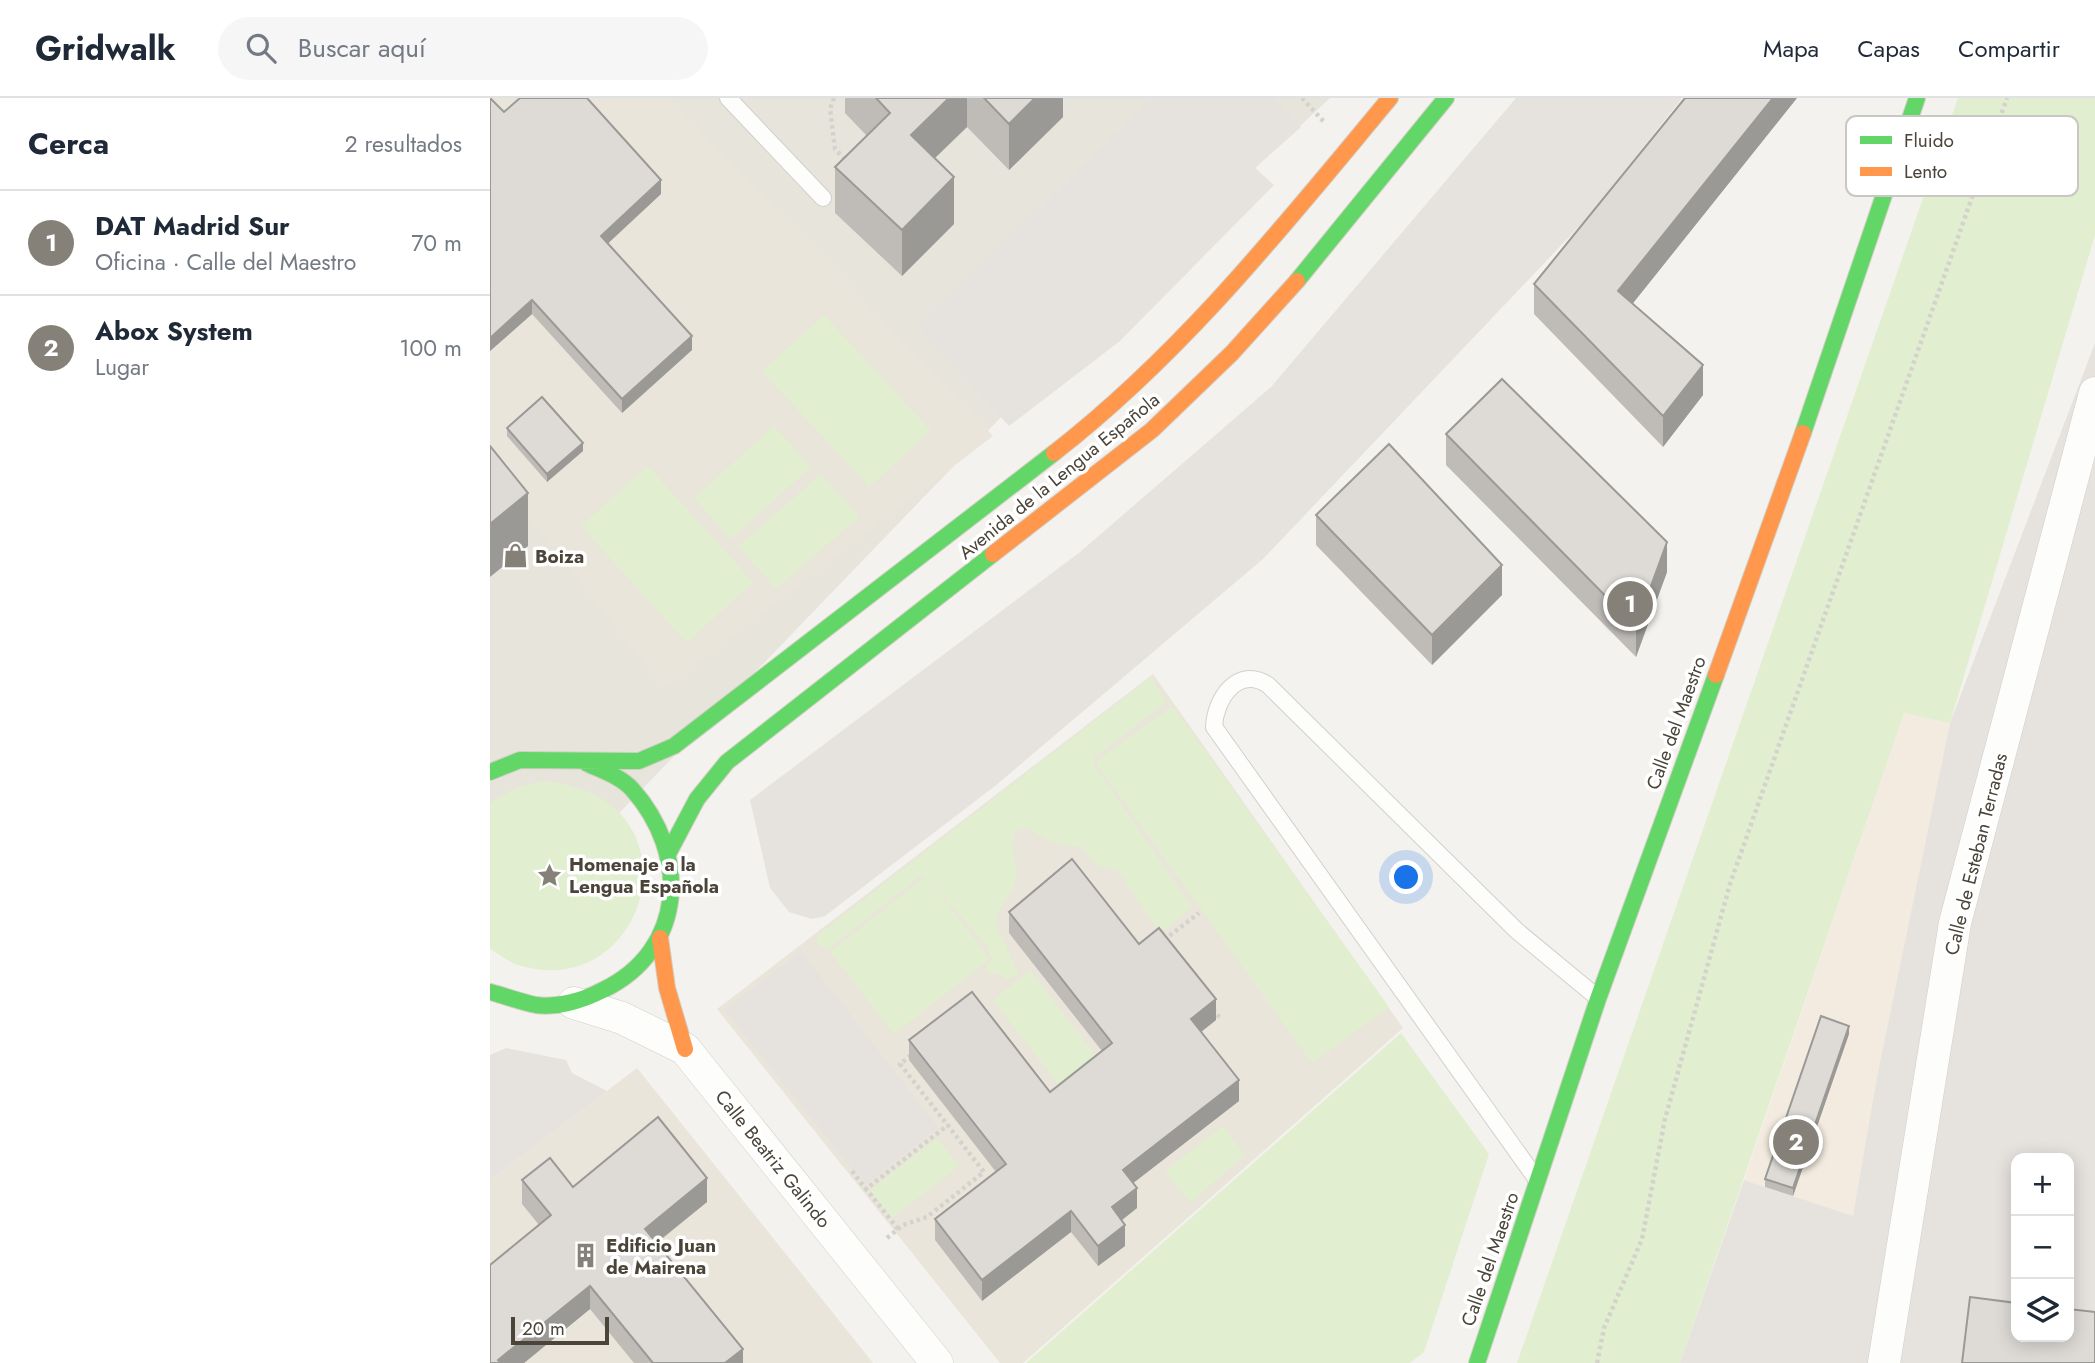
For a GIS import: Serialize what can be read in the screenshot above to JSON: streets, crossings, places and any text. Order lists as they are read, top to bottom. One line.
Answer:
{"streets":{"main road":["Avenida de la Lengua Española","Calle del Maestro"],"street":["Calle de Esteban Terradas","Calle Beatriz Galindo"]},"places":{"shop":["Boiza"],"place":["Homenaje a la Lengua Española"],"building":["Edificio Juan de Mairena"]},"legend":["Fluido","Lento"],"scale_bar":"20 m","page":{"header":"Gridwalk","search":"Buscar aquí","nav":["Mapa","Capas","Compartir"],"heading":["Cerca","2 resultados"],"list":[{"mark":"1","name":"DAT Madrid Sur","note":"Oficina · Calle del Maestro","value":"70 m"},{"mark":"2","name":"Abox System","note":"Lugar","value":"100 m"}],"pins":["1","2"],"map_buttons":["+","−"],"scale":"20 m"}}
